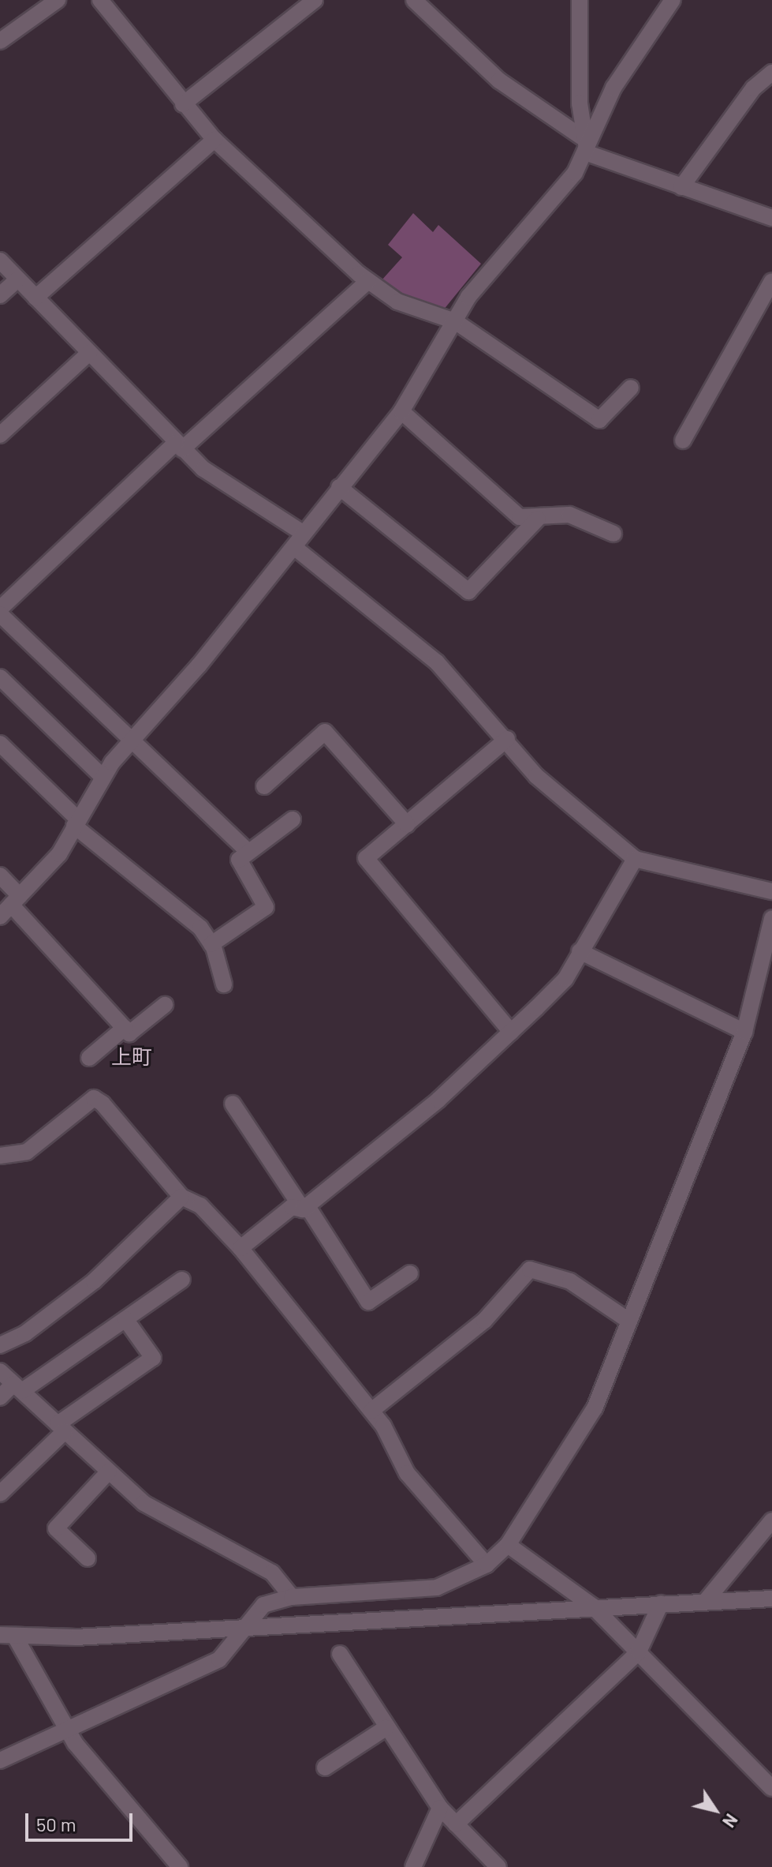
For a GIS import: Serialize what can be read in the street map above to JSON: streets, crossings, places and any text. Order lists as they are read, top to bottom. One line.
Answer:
{"districts":["上町"],"scale_bar":"50 m","north":"bottom right"}
